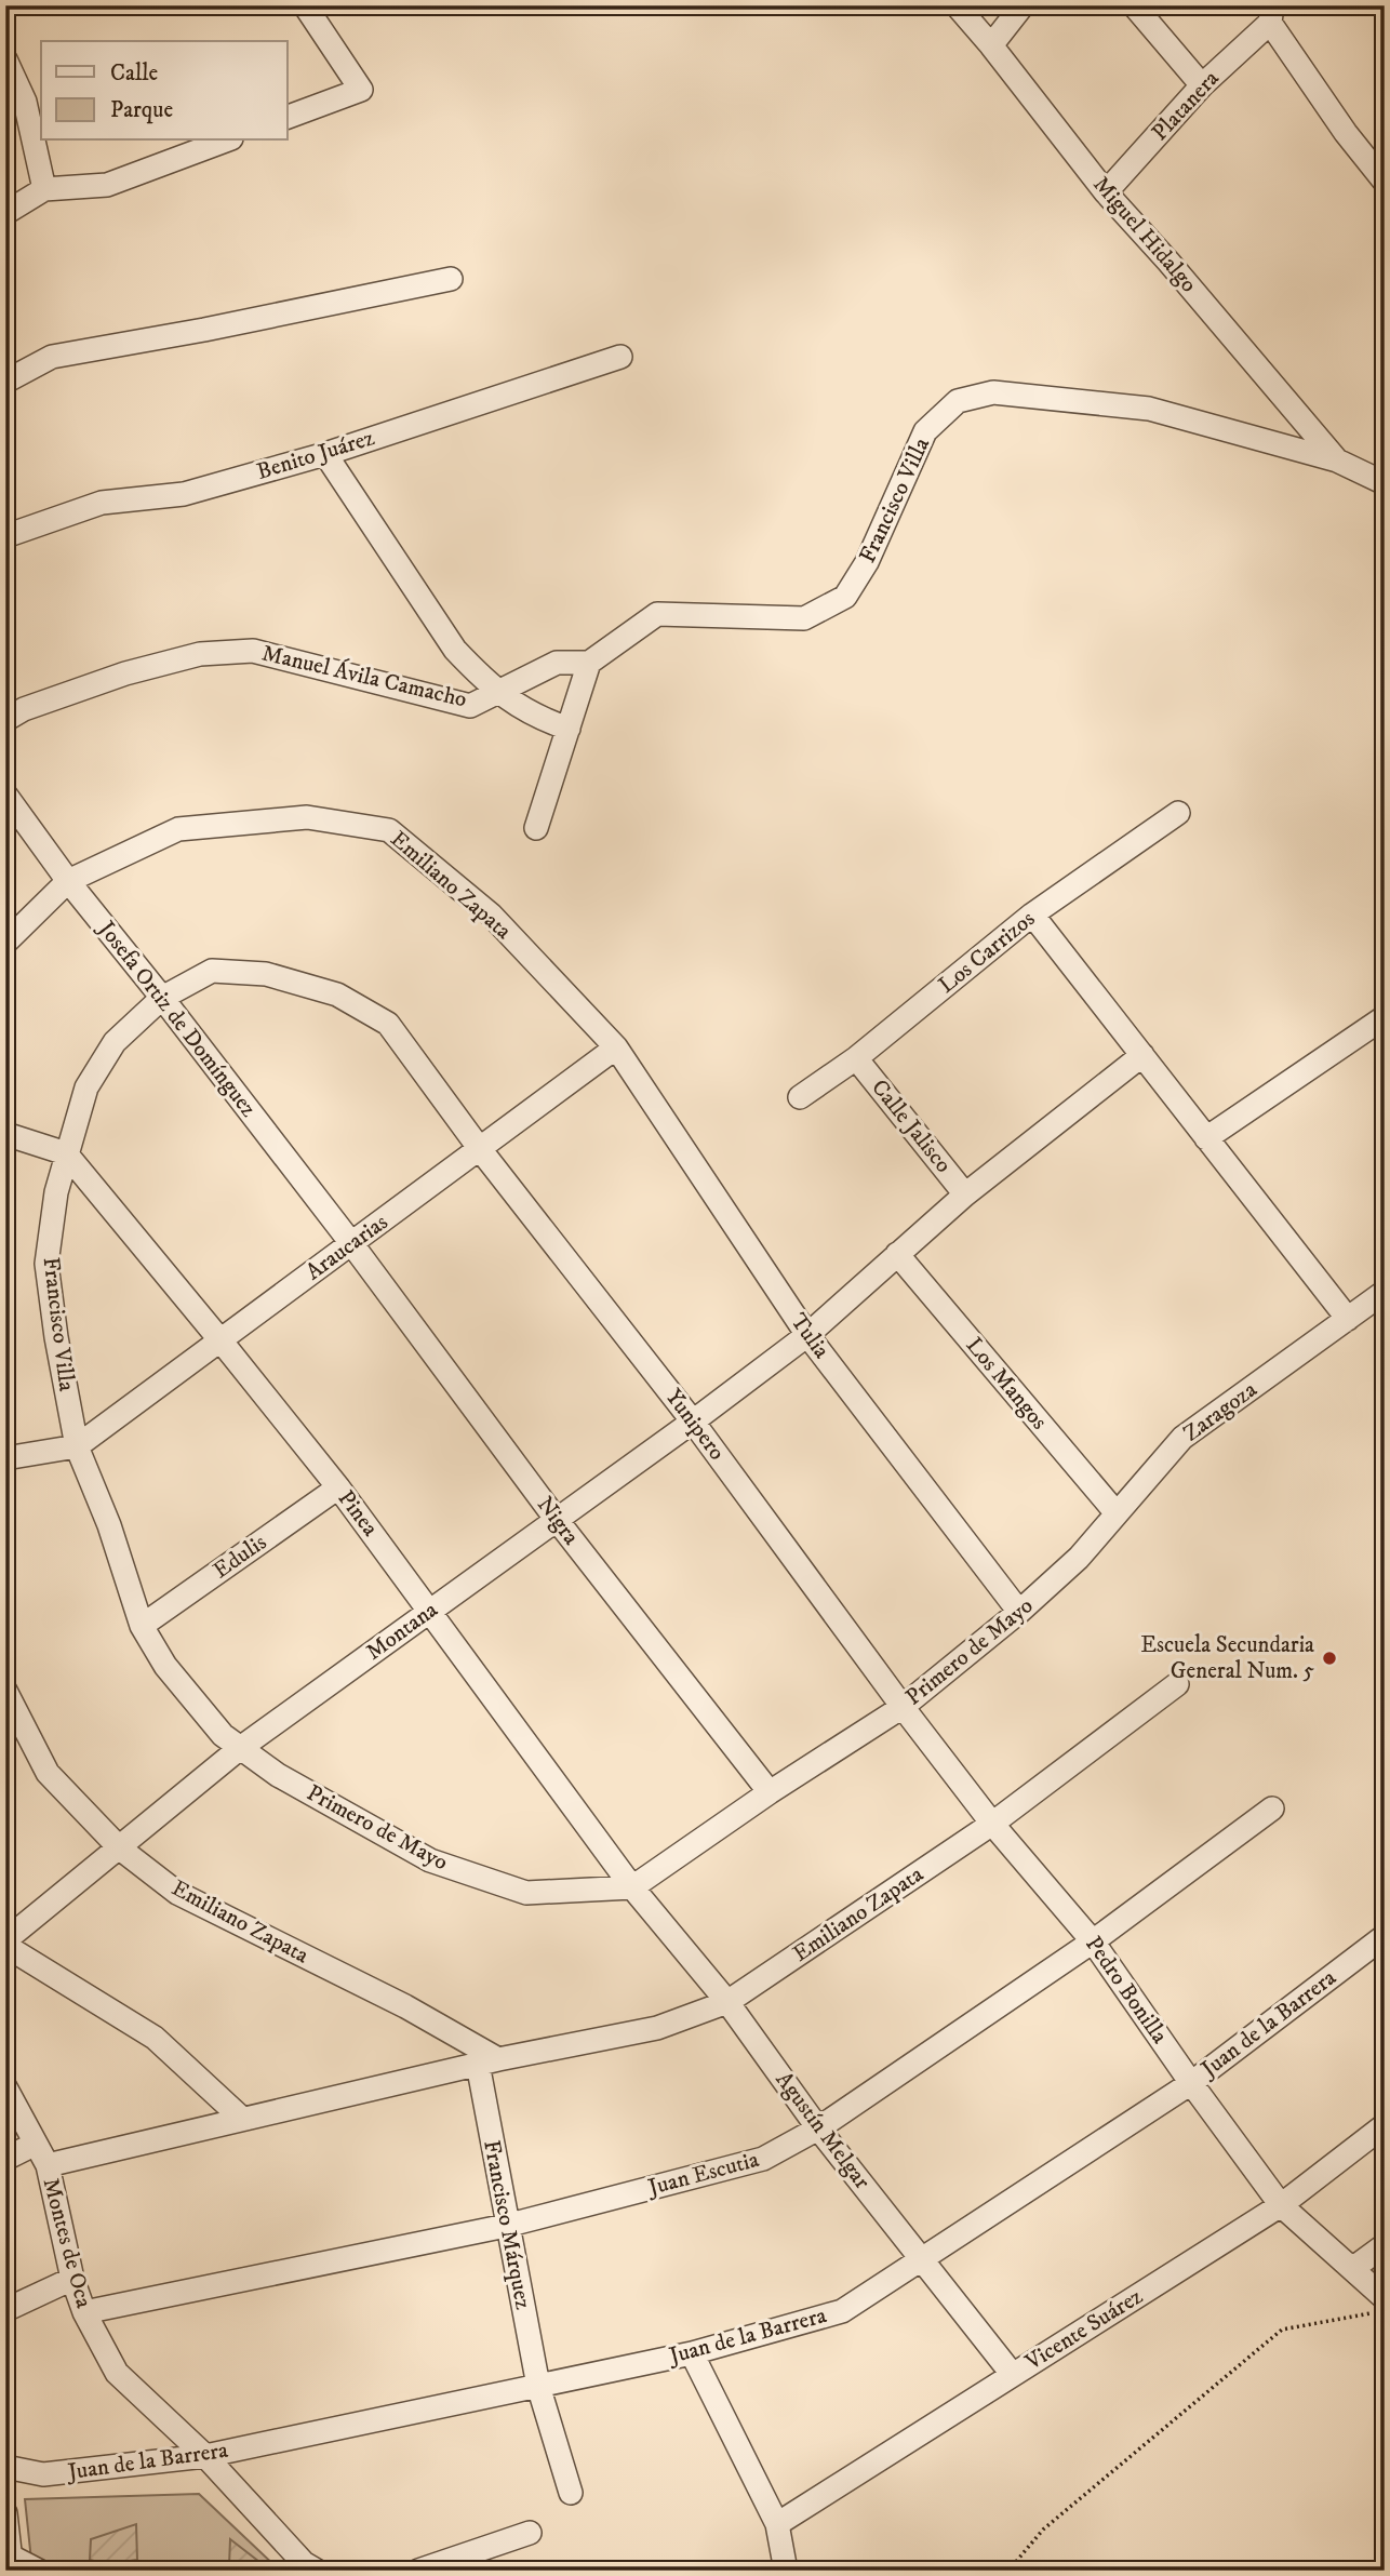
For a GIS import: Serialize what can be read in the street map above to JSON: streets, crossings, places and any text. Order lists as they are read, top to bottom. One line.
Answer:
{"streets":{"street":["Platanera","Miguel Hidalgo","Benito Juárez","Francisco Villa","Manuel Ávila Camacho","Emiliano Zapata","Los Carrizos","Josefa Ortiz de Domínguez","Calle Jalisco","Araucarias","Tulia","Los Mangos","Zaragoza","Yunipero","Pinea","Nigra","Edulis","Montana","Primero de Mayo","Pedro Bonilla","Juan de la Barrera","Agustín Melgar","Juan Escutia","Francisco Márquez","Montes de Oca","Vicente Suárez"]},"crossings":[["Platanera","Miguel Hidalgo"],["Miguel Hidalgo","Francisco Villa"],["Francisco Villa","Manuel Ávila Camacho"],["Francisco Villa","Josefa Ortiz de Domínguez"],["Francisco Villa","Araucarias"],["Francisco Villa","Yunipero"],["Francisco Villa","Pinea"],["Francisco Villa","Primero de Mayo"],["Emiliano Zapata","Josefa Ortiz de Domínguez"],["Emiliano Zapata","Araucarias"],["Emiliano Zapata","Tulia"],["Emiliano Zapata","Montana"],["Emiliano Zapata","Pedro Bonilla"],["Emiliano Zapata","Agustín Melgar"],["Emiliano Zapata","Francisco Márquez"],["Emiliano Zapata","Montes de Oca"],["Los Carrizos","Calle Jalisco"],["Josefa Ortiz de Domínguez","Araucarias"],["Josefa Ortiz de Domínguez","Nigra"],["Calle Jalisco","Montana"],["Araucarias","Tulia"],["Araucarias","Yunipero"],["Araucarias","Pinea"],["Araucarias","Nigra"],["Araucarias","Primero de Mayo"],["Tulia","Montana"],["Tulia","Primero de Mayo"],["Los Mangos","Zaragoza"],["Los Mangos","Montana"],["Zaragoza","Primero de Mayo"],["Yunipero","Montana"],["Yunipero","Primero de Mayo"],["Yunipero","Pedro Bonilla"],["Pinea","Edulis"],["Pinea","Montana"],["Pinea","Primero de Mayo"],["Pinea","Agustín Melgar"],["Nigra","Montana"],["Nigra","Primero de Mayo"],["Edulis","Primero de Mayo"],["Montana","Primero de Mayo"],["Primero de Mayo","Pedro Bonilla"],["Primero de Mayo","Agustín Melgar"],["Pedro Bonilla","Juan de la Barrera"],["Pedro Bonilla","Juan Escutia"],["Pedro Bonilla","Vicente Suárez"],["Juan de la Barrera","Agustín Melgar"],["Juan de la Barrera","Francisco Márquez"],["Juan de la Barrera","Montes de Oca"],["Agustín Melgar","Juan Escutia"],["Agustín Melgar","Vicente Suárez"],["Juan Escutia","Francisco Márquez"],["Juan Escutia","Montes de Oca"]],"places":["Escuela Secundaria General Num. 5"],"legend":["Calle","Parque"]}
